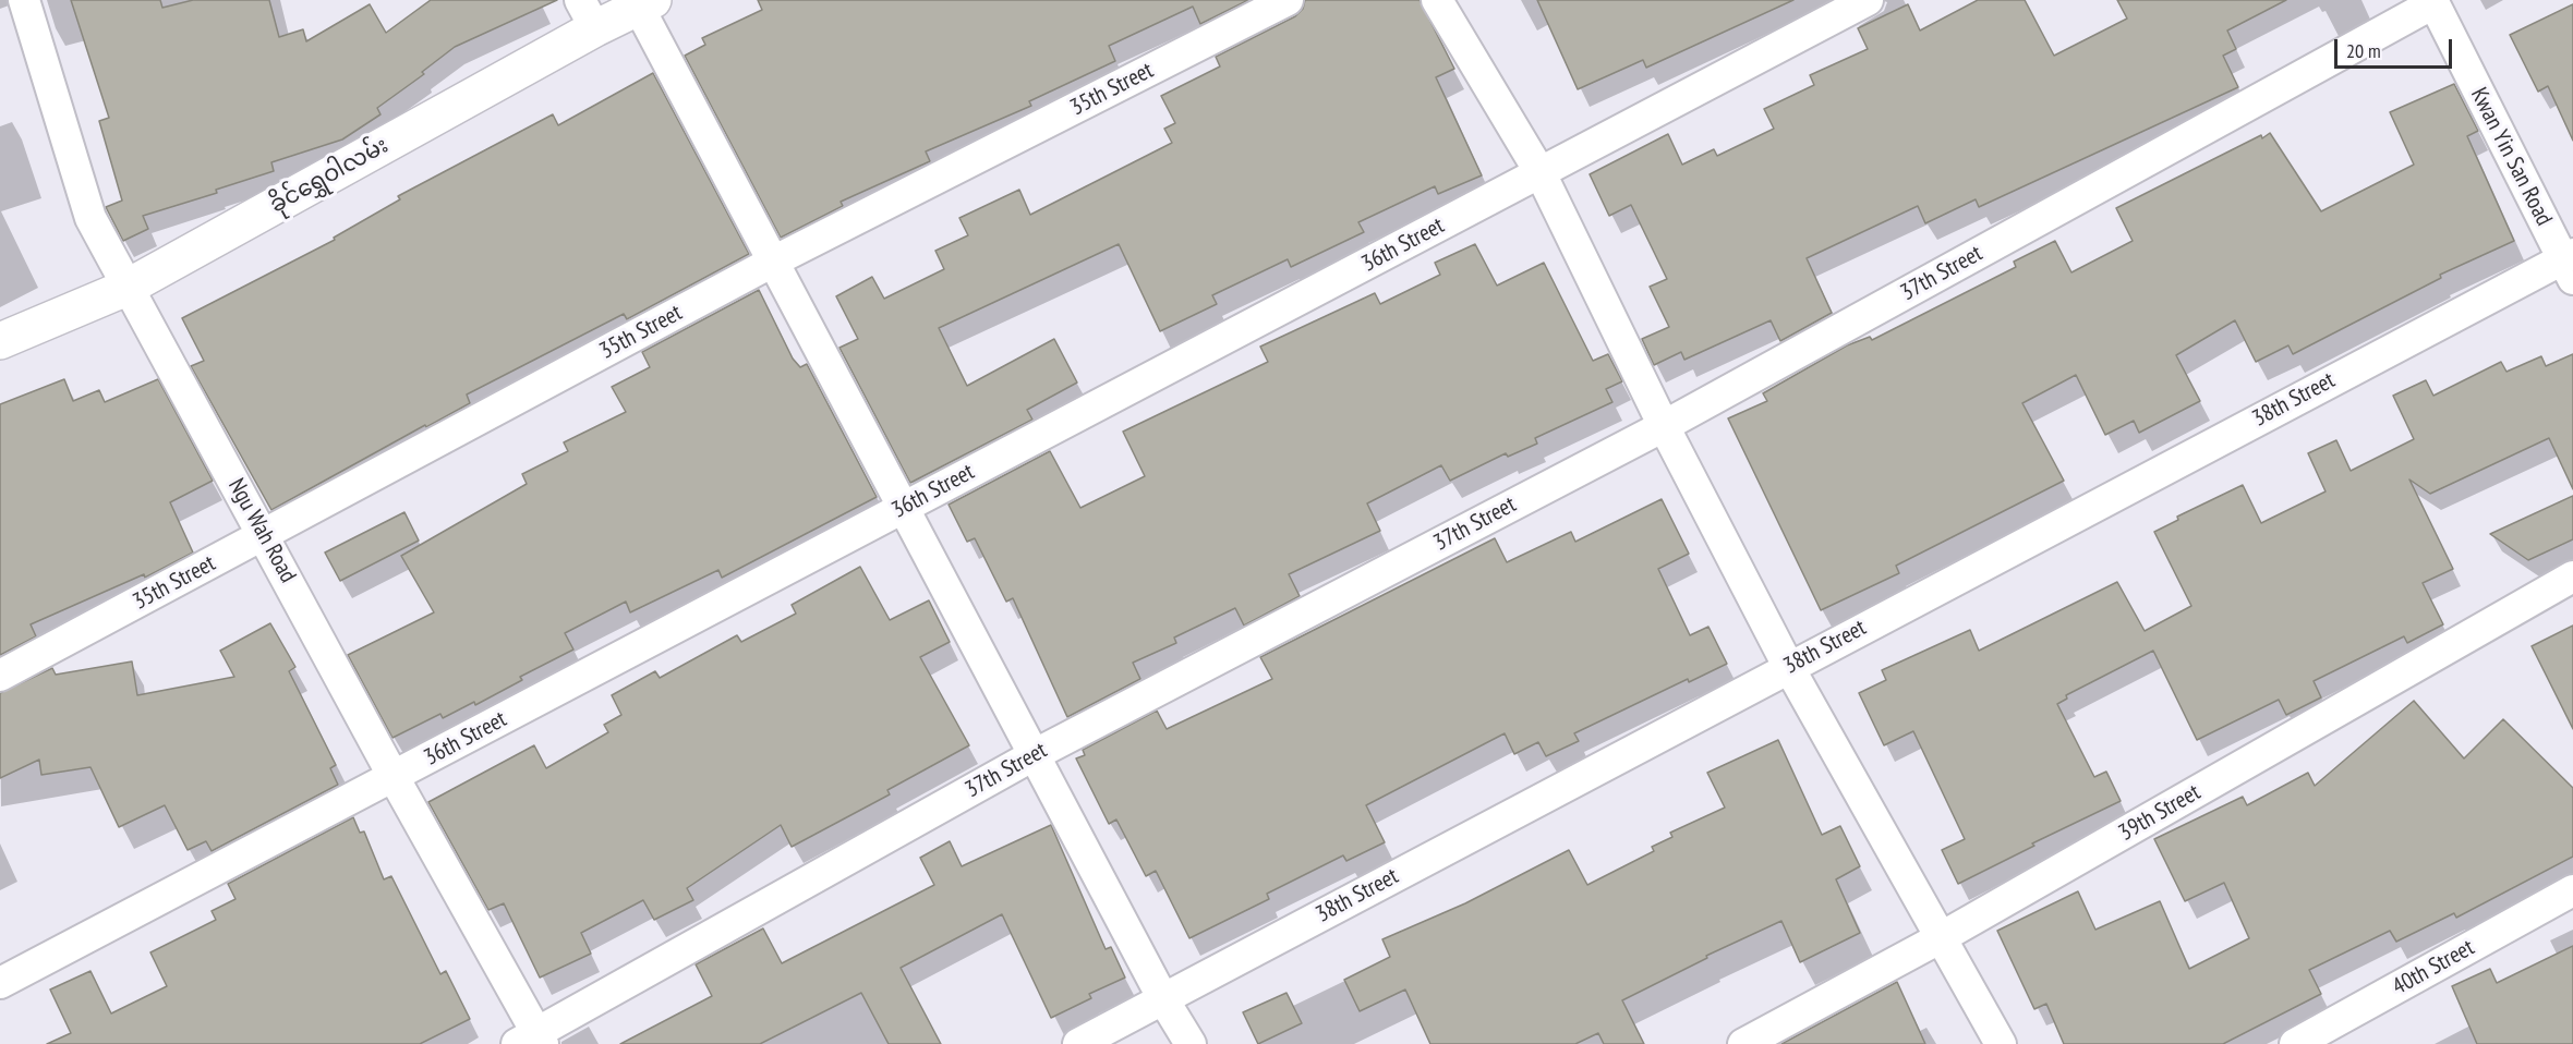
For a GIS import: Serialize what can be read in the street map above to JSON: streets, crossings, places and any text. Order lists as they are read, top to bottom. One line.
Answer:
{"streets":{"street":["35th Street","Kwan Yin San Road","ခိုင်ရွှေဝါလမ်း","36th Street","37th Street","38th Street","Ngu Wah Road","39th Street","40th Street"]},"crossings":[["35th Street","Ngu Wah Road"],["Kwan Yin San Road","37th Street"],["Kwan Yin San Road","38th Street"],["ခိုင်ရွှေဝါလမ်း","Ngu Wah Road"],["36th Street","Ngu Wah Road"],["37th Street","Ngu Wah Road"]],"scale_bar":"20 m"}
